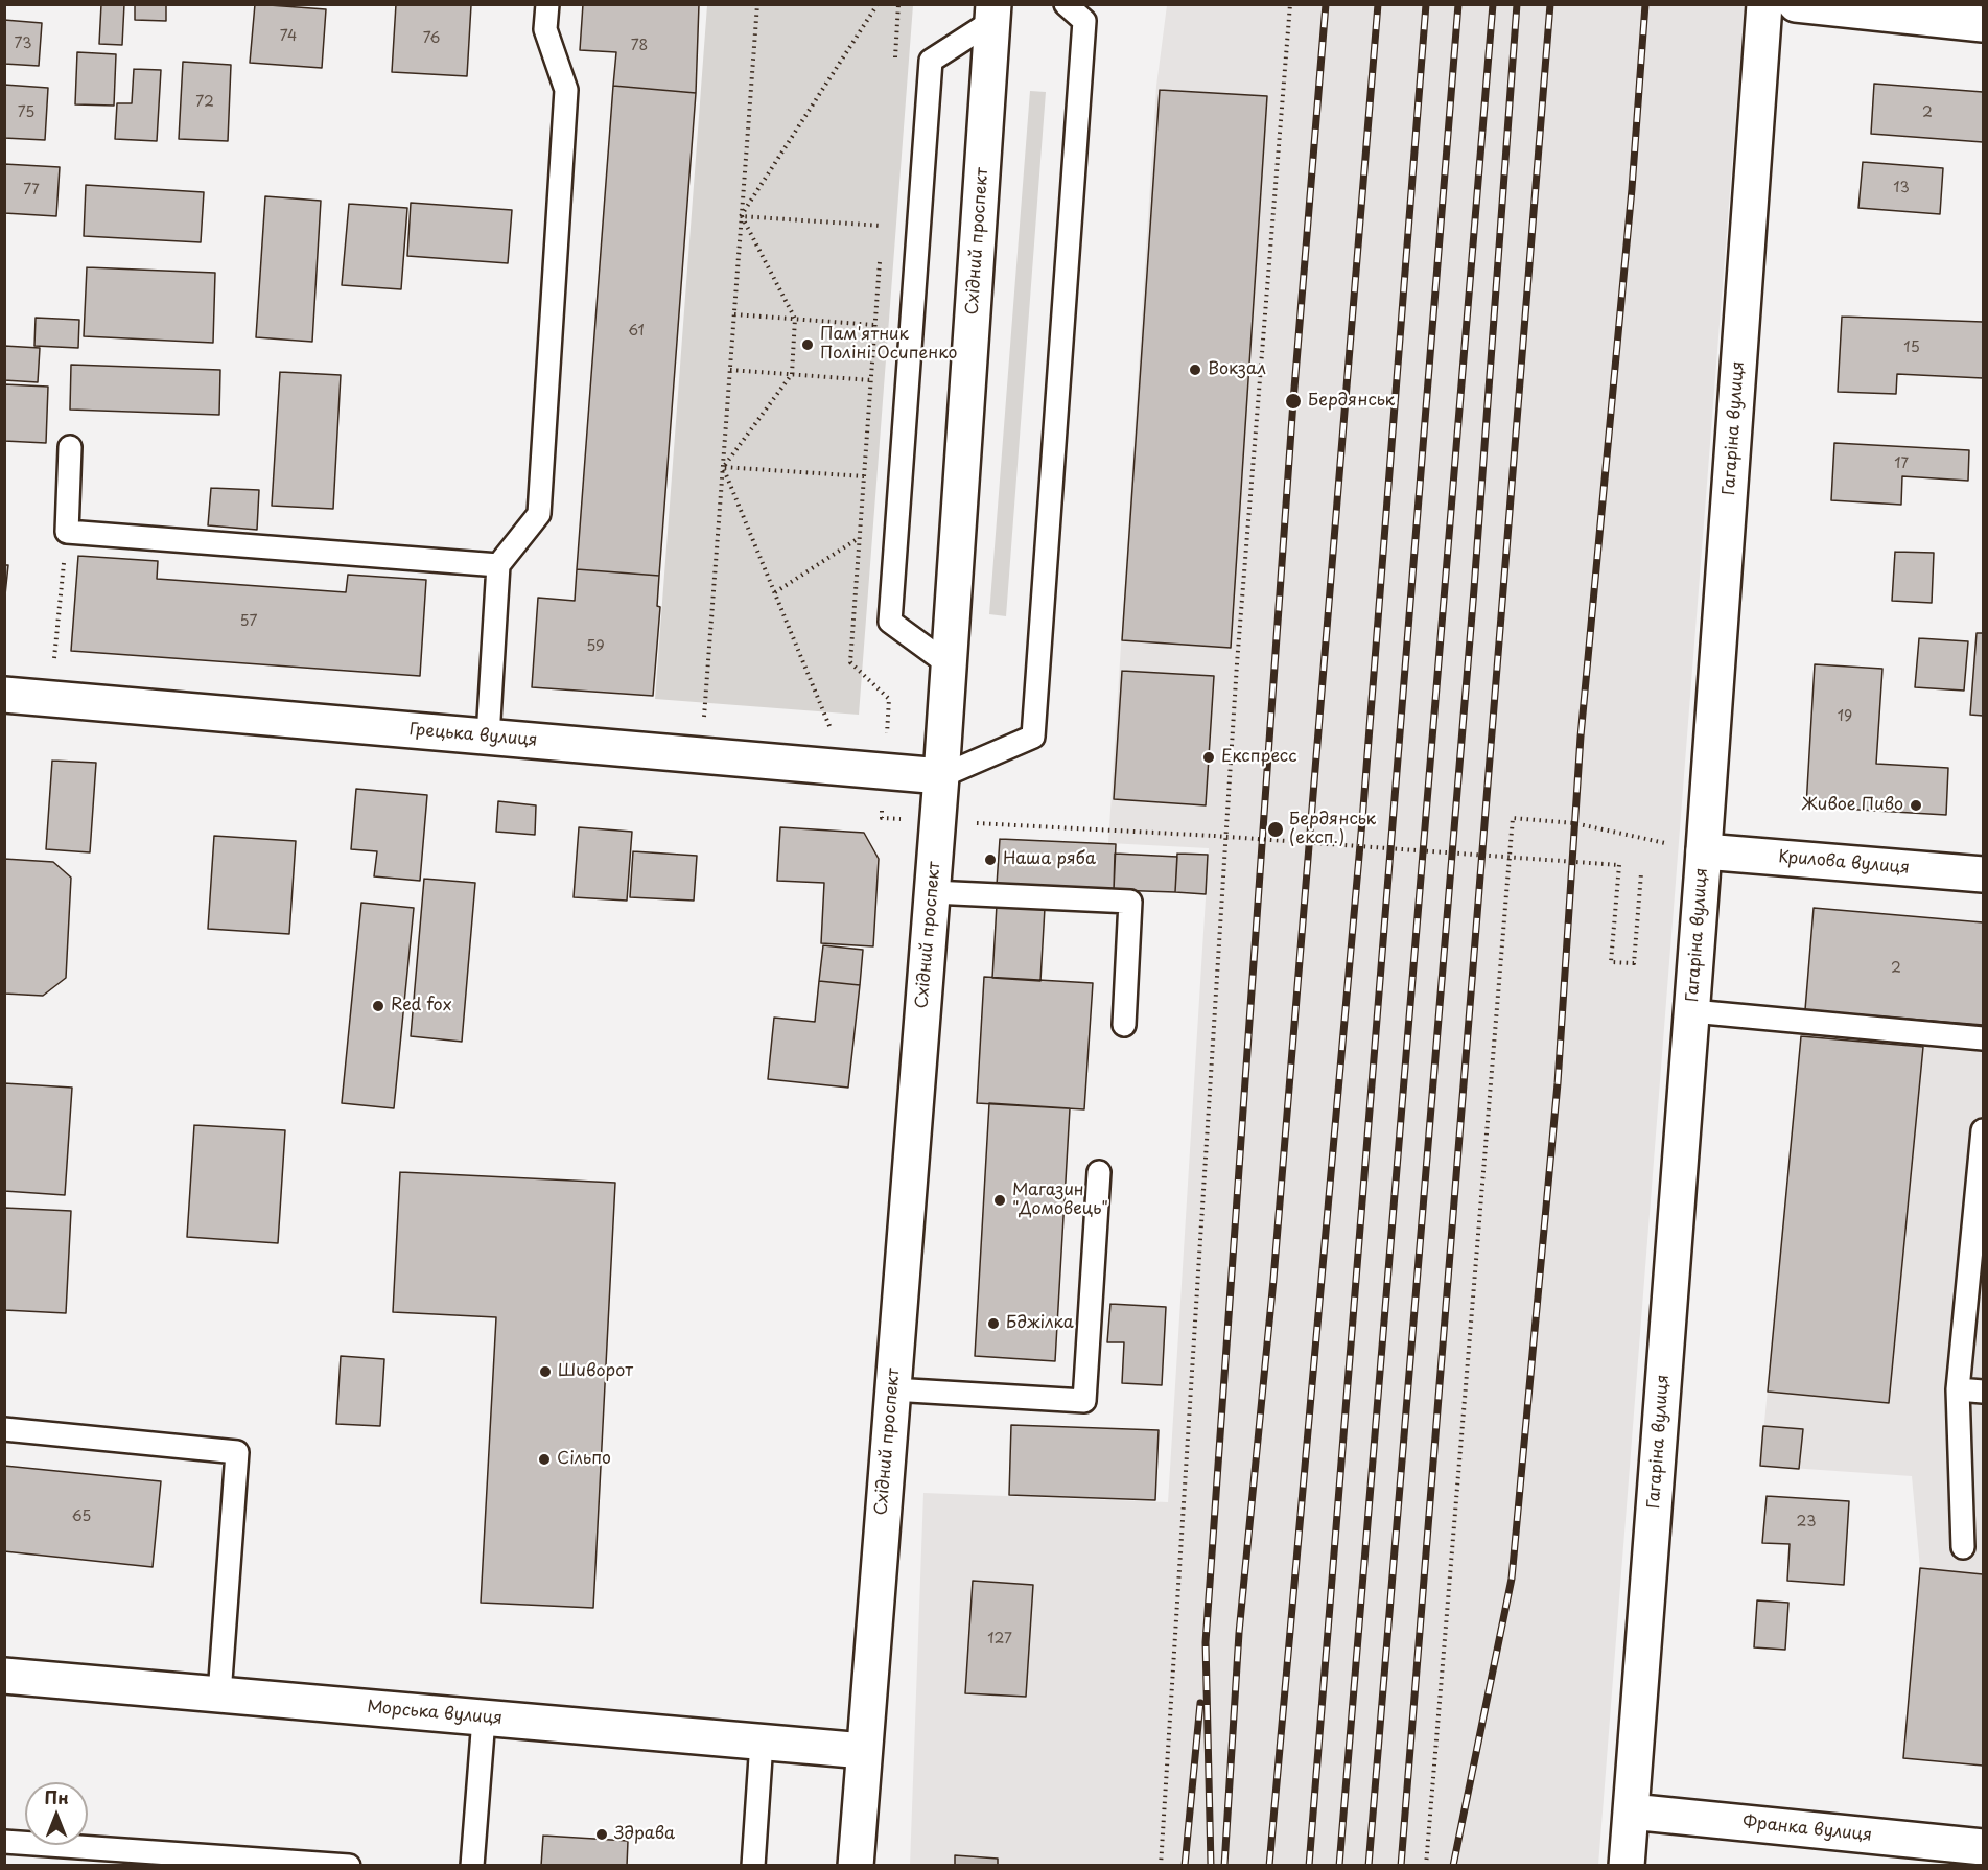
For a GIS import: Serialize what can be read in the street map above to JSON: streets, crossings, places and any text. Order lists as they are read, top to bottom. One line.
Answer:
{"streets":{"street":["Східний проспект","Гагаріна вулиця","Грецька вулиця","Крилова вулиця","Морська вулиця","Франка вулиця"]},"crossings":[["Східний проспект","Грецька вулиця"],["Східний проспект","Морська вулиця"],["Гагаріна вулиця","Крилова вулиця"],["Гагаріна вулиця","Франка вулиця"]],"places":["Пам'ятник Поліні Осипенко","Вокзал","Бердянськ","Експресс","Живое Пиво","Бердянськ (експ.)","Наша ряба","Red fox","Магазин \"Домовець\"","Бджілка","Шиворот","Сільпо","Здрава"],"house_numbers":["74","76","73","78","72","75","2","13","77","61","15","17","57","59","19","2","65","23","127"],"north":"top"}
